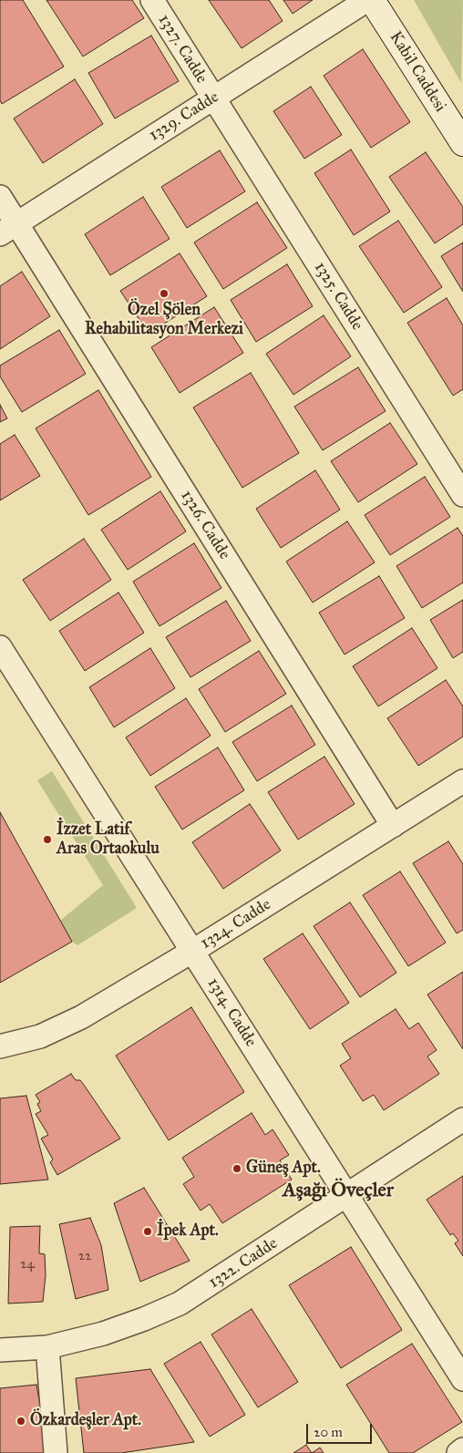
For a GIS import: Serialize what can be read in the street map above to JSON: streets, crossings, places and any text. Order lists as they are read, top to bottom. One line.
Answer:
{"streets":{"main road":["Kabil Caddesi"],"street":["1327. Cadde","1329. Cadde","1325. Cadde","1326. Cadde","1324. Cadde","1314. Cadde","1322. Cadde"]},"crossings":[["1327. Cadde","1329. Cadde"],["1327. Cadde","1325. Cadde"],["1329. Cadde","1325. Cadde"],["1329. Cadde","1326. Cadde"],["1326. Cadde","1324. Cadde"],["1324. Cadde","1314. Cadde"],["1314. Cadde","1322. Cadde"]],"districts":["Aşağı Öveçler"],"places":["Özel Şölen Rehabilitasyon Merkezi","İzzet Latif Aras Ortaokulu","Güneş Apt.","İpek Apt.","Özkardeşler Apt."],"house_numbers":["22","24"],"scale_bar":"20 m"}
